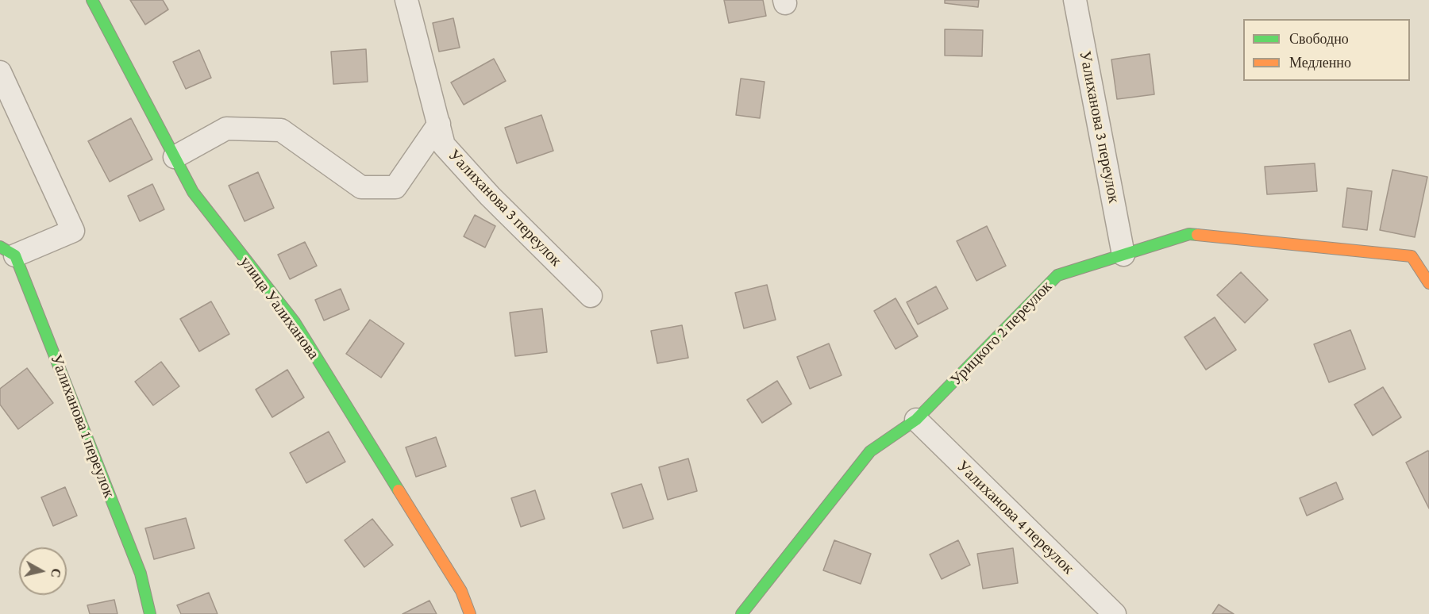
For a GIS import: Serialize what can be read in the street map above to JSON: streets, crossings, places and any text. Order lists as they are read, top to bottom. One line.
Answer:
{"streets":{"street":["Уалиханова 3 переулок","улица Уалиханова","Урицкого 2 переулок","Уалиханова 1 переулок","Уалиханова 4 переулок"]},"crossings":[["Уалиханова 3 переулок","Урицкого 2 переулок"],["Урицкого 2 переулок","Уалиханова 4 переулок"]],"legend":["Свободно","Медленно"],"north":"right"}
